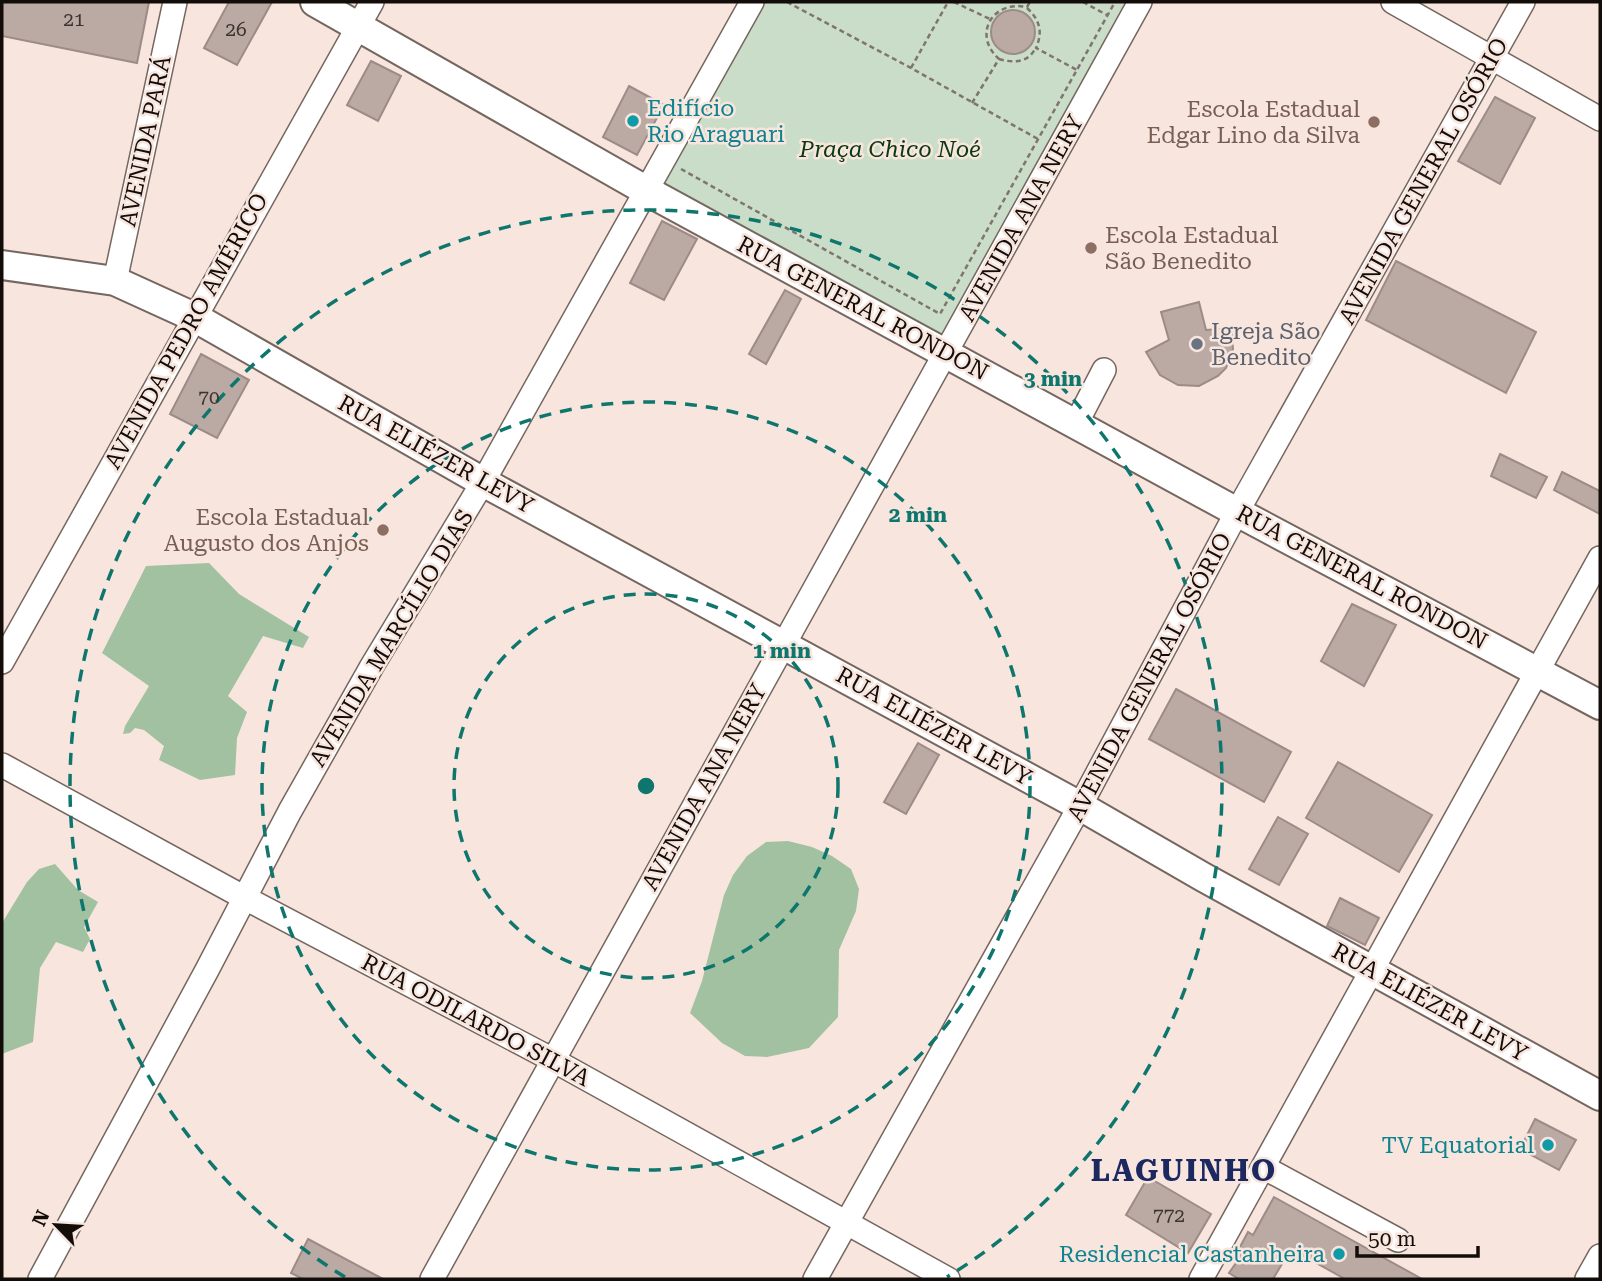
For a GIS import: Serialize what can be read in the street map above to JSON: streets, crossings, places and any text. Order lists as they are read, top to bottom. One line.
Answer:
{"streets":{"main road":["RUA GENERAL RONDON","RUA ELIÉZER LEVY"],"street":["AVENIDA PARÁ","AVENIDA GENERAL OSÓRIO","AVENIDA ANA NERY","AVENIDA PEDRO AMÉRICO","AVENIDA MARCÍLIO DIAS","RUA ODILARDO SILVA"]},"crossings":[["AVENIDA PARÁ","RUA ELIÉZER LEVY"],["AVENIDA GENERAL OSÓRIO","RUA GENERAL RONDON"],["AVENIDA GENERAL OSÓRIO","RUA ELIÉZER LEVY"],["AVENIDA GENERAL OSÓRIO","RUA ODILARDO SILVA"],["AVENIDA ANA NERY","RUA GENERAL RONDON"],["AVENIDA ANA NERY","RUA ELIÉZER LEVY"],["AVENIDA ANA NERY","RUA ODILARDO SILVA"],["RUA GENERAL RONDON","AVENIDA PEDRO AMÉRICO"],["RUA GENERAL RONDON","AVENIDA MARCÍLIO DIAS"],["AVENIDA PEDRO AMÉRICO","RUA ELIÉZER LEVY"],["RUA ELIÉZER LEVY","AVENIDA MARCÍLIO DIAS"],["AVENIDA MARCÍLIO DIAS","RUA ODILARDO SILVA"]],"districts":["LAGUINHO"],"parks":["Praça Chico Noé"],"places":["Edifício Rio Araguari","Escola Estadual Edgar Lino da Silva","Escola Estadual São Benedito","Igreja São Benedito","Escola Estadual Augusto dos Anjos","TV Equatorial","Residencial Castanheira"],"house_numbers":["21","26","70","772"],"scale_bar":"50 m","north":"top left","rings":["3 min","2 min","1 min"]}
